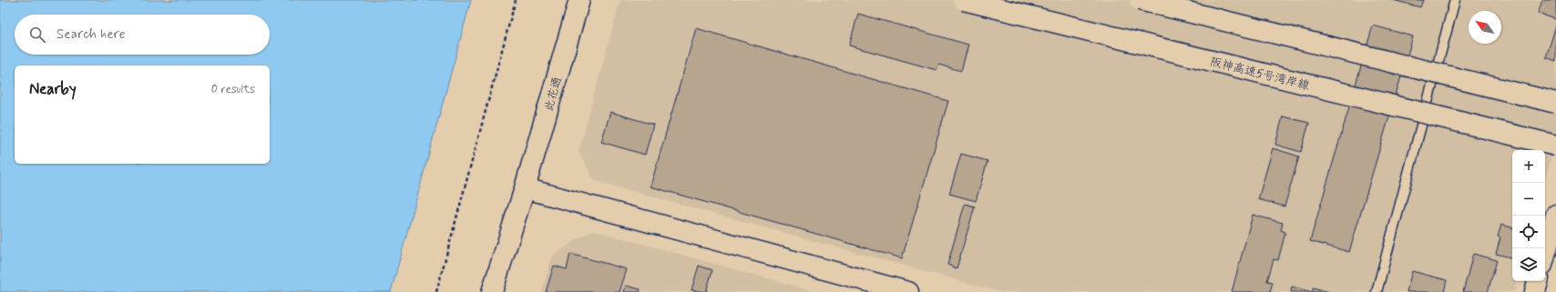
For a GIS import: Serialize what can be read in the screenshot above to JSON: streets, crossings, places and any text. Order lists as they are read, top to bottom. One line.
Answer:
{"streets":{"main road":["阪神高速5号湾岸線","此花通"]},"north":"top left","page":{"search":"Search here","heading":["Nearby","0 results"],"map_buttons":["+","−"]}}
